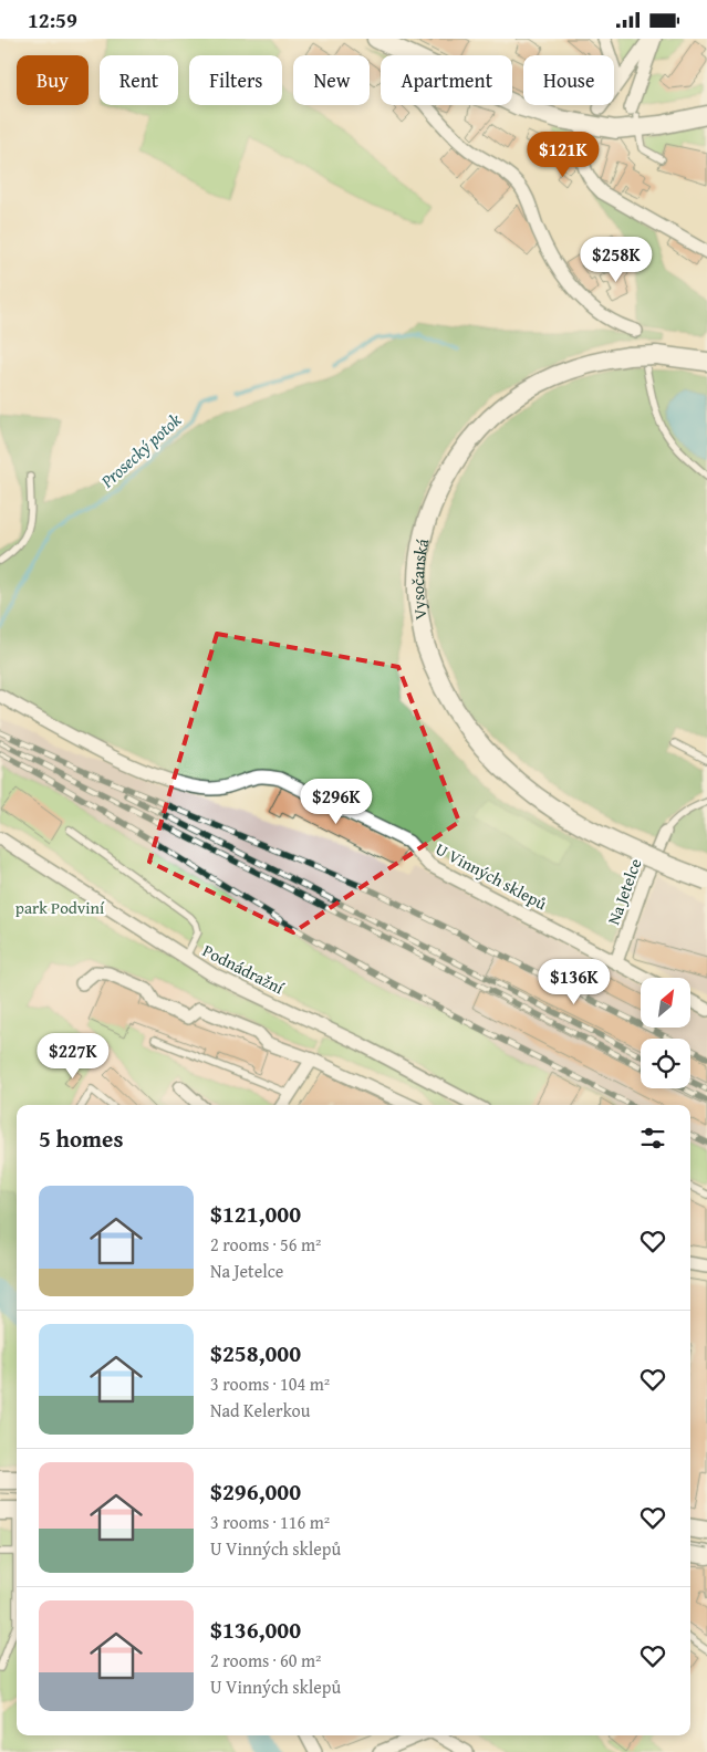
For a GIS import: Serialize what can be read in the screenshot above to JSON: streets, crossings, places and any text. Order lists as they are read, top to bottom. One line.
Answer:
{"streets":{"main road":["Vysočanská"],"street":["U Vinných sklepů","Na Jetelce","Podnádražní"]},"crossings":[["U Vinných sklepů","Na Jetelce"]],"water":["Prosecký potok"],"parks":["park Podviní"],"north":"top right","page":{"status":"12:59","chip":["Buy","Rent","Filters","New","Apartment","House"],"price":["$121K","$258K","$296K","$136K","$227K"],"heading":"5 homes","list":[{"name":"$121,000","note":"2 rooms · 56 m² · Na Jetelce"},{"name":"$258,000","note":"3 rooms · 104 m² · Nad Kelerkou"},{"name":"$296,000","note":"3 rooms · 116 m² · U Vinných sklepů"},{"name":"$136,000","note":"2 rooms · 60 m² · U Vinných sklepů"}]}}
